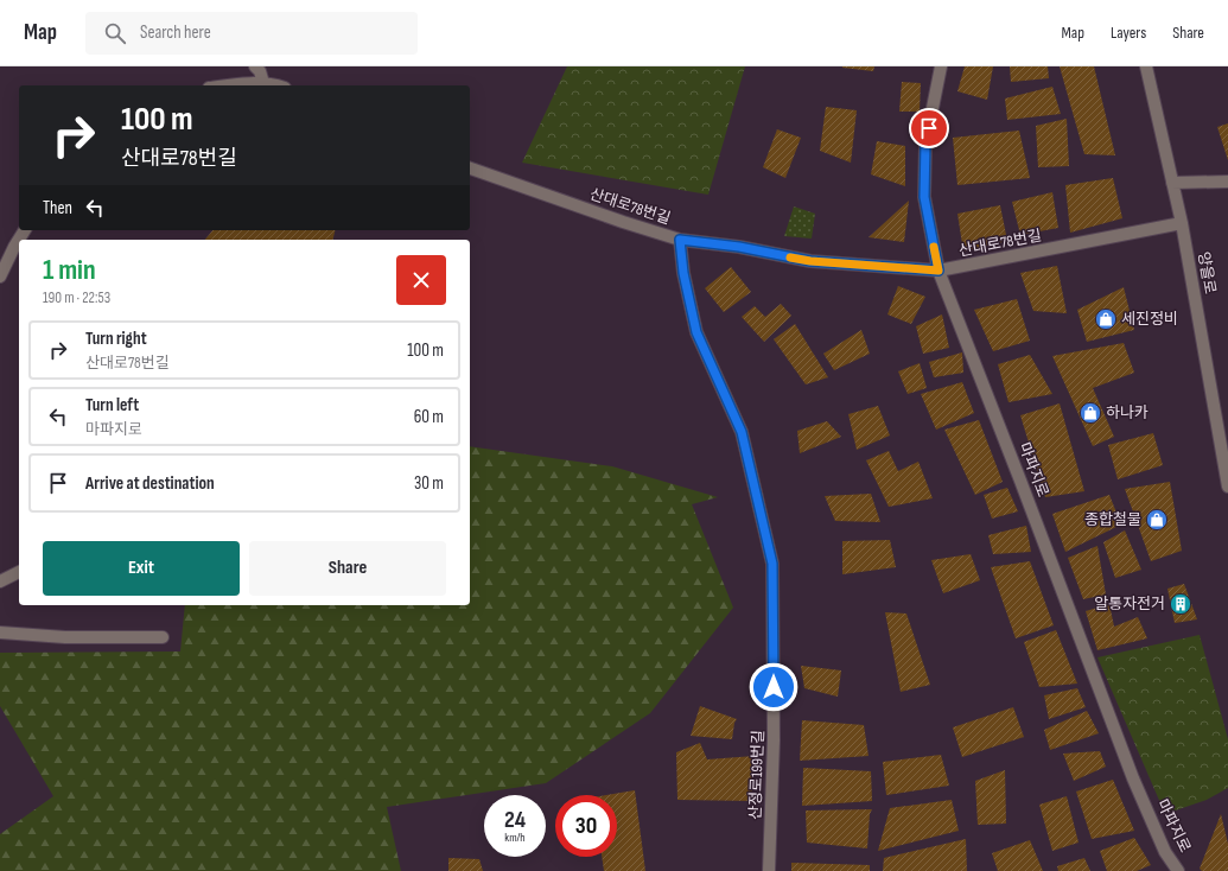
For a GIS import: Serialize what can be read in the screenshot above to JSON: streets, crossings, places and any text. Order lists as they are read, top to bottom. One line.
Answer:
{"streets":{"street":["산대로78번길","양을로","마파지로","산정로199번길"]},"crossings":[["산대로78번길","양을로"],["산대로78번길","마파지로"],["산대로78번길","산정로199번길"]],"places":{"shop":["세진정비","하나카","종합철물"],"building":["알통자전거"]},"page":{"header":"Map","search":"Search here","nav":["Map","Layers","Share"],"turn":["100 m","산대로78번길"],"then":"Then","heading":["1 min","190 m · 22:53"],"list":[{"name":"Turn right","note":"산대로78번길","value":"100 m"},{"name":"Turn left","note":"마파지로","value":"60 m"},{"name":"Arrive at destination","value":"30 m"}],"buttons":["Exit","Share"],"speed":"24 km/h","limit":"30"}}
